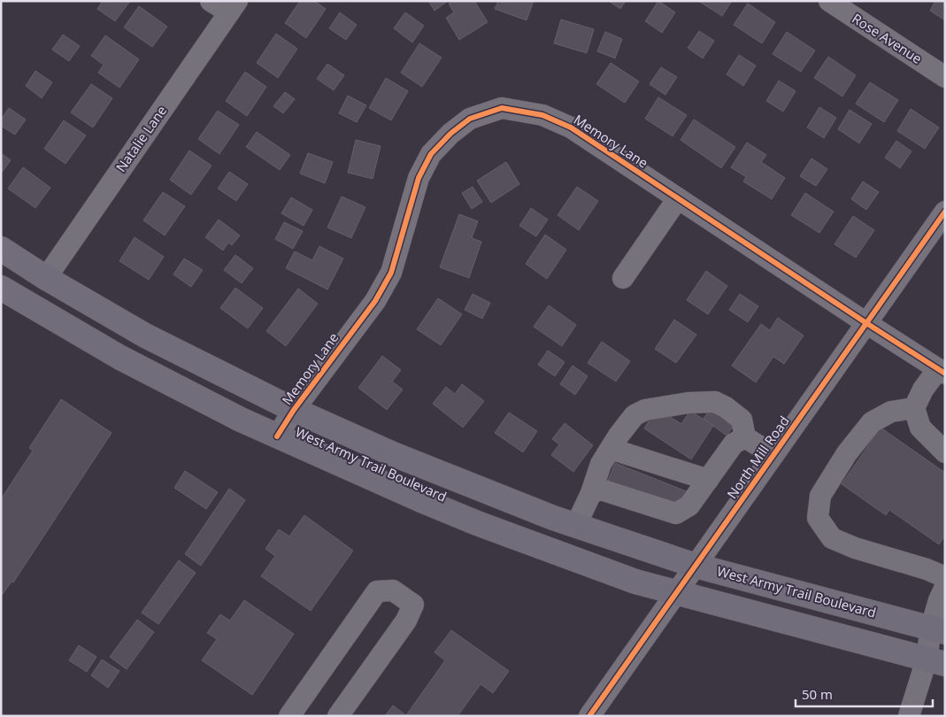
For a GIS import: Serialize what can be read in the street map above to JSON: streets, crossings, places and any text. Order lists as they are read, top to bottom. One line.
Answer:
{"streets":{"main road":["West Army Trail Boulevard"],"street":["Rose Avenue","Natalie Lane","Memory Lane","North Mill Road"]},"crossings":[["Natalie Lane","West Army Trail Boulevard"],["Memory Lane","North Mill Road"],["Memory Lane","West Army Trail Boulevard"],["North Mill Road","West Army Trail Boulevard"]],"scale_bar":"50 m"}
